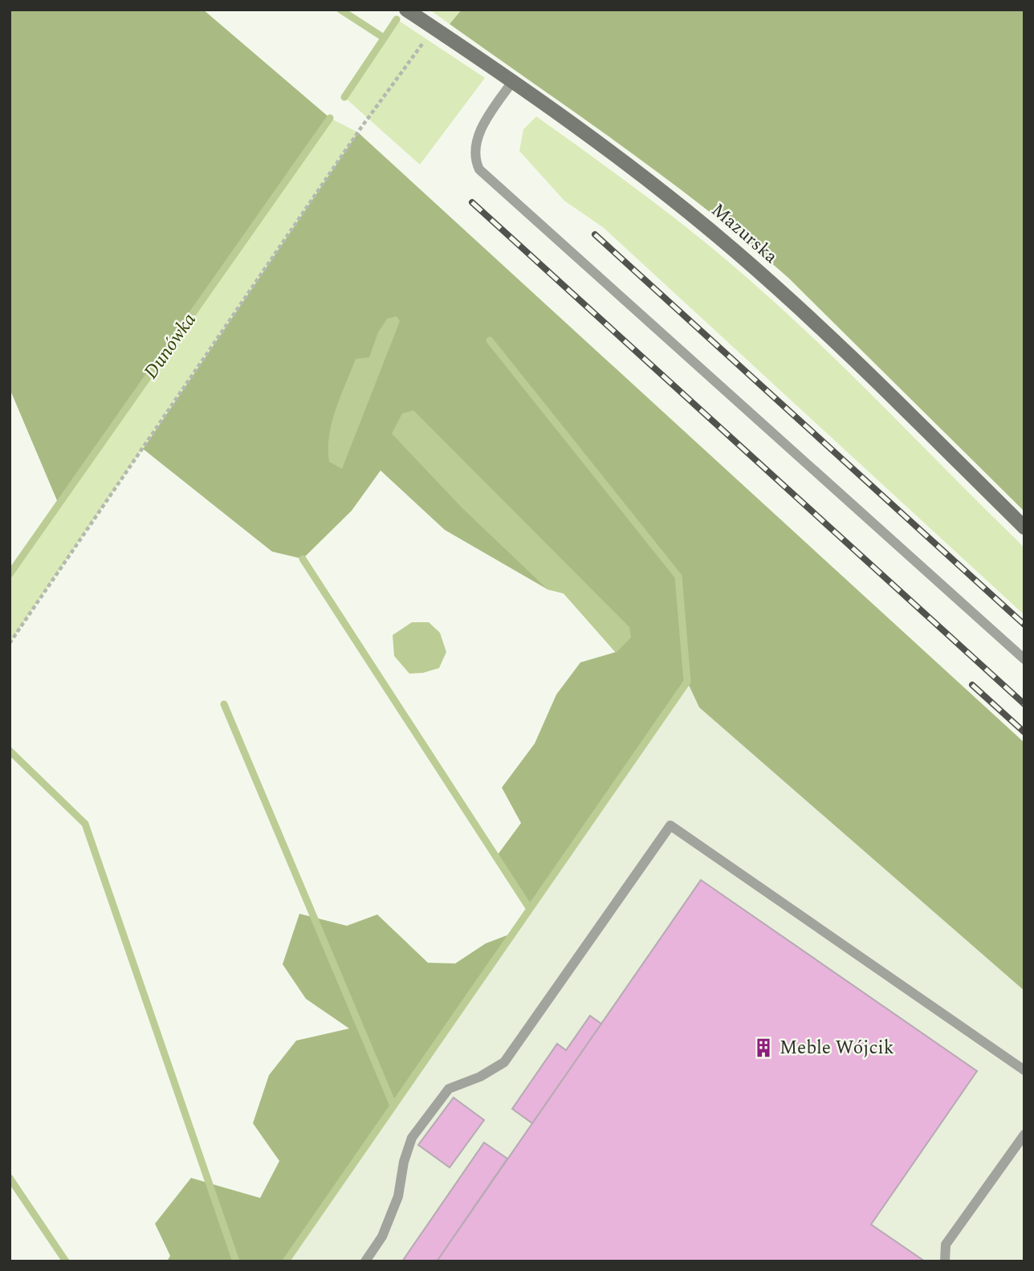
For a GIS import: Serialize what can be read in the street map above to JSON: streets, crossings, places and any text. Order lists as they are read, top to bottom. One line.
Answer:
{"streets":{"main road":["Mazurska"]},"water":["Dunówka"],"places":{"building":["Meble Wójcik"]}}
